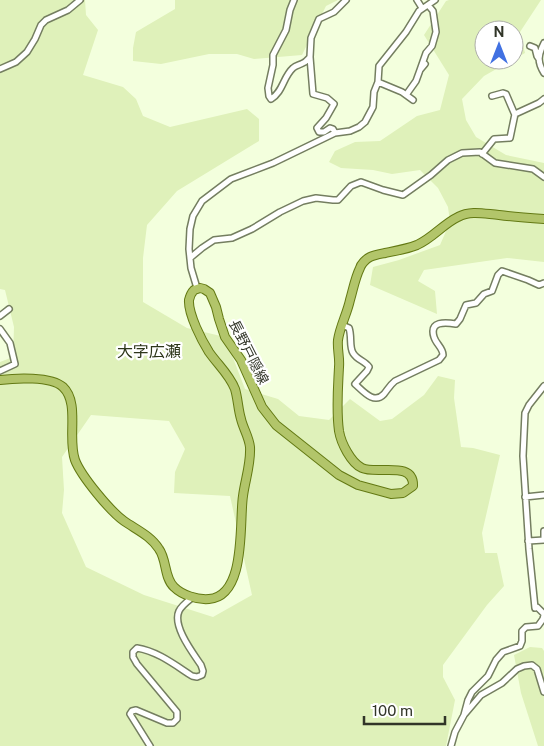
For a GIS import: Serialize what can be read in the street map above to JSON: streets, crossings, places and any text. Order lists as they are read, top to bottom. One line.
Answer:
{"streets":{"main road":["長野戸隠線"]},"districts":["大字広瀬"],"scale_bar":"100 m","north":"top"}
